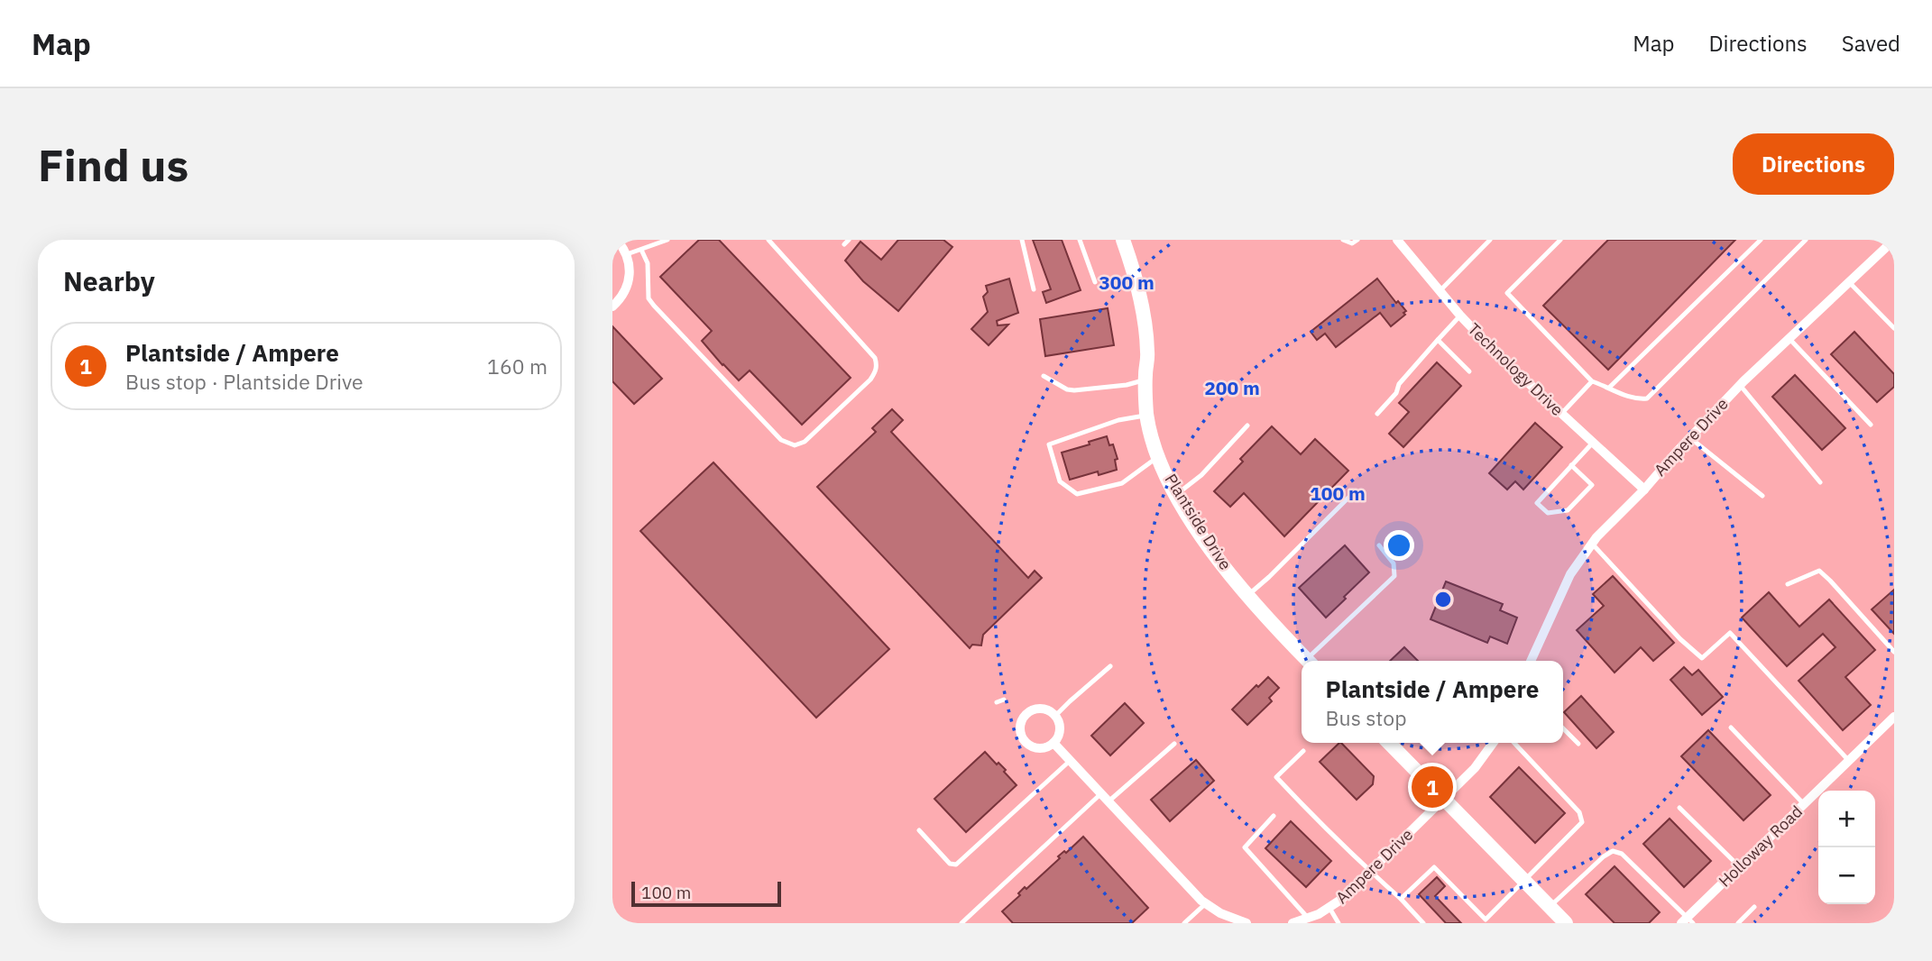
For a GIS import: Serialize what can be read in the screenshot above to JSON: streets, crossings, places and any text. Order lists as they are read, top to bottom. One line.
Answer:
{"streets":{"street":["Technology Drive","Ampere Drive","Plantside Drive","Holloway Road"]},"crossings":[["Technology Drive","Ampere Drive"]],"scale_bar":"100 m","page":{"header":"Map","nav":["Map","Directions","Saved"],"buttons":"Directions","title":"Find us","heading":"Nearby","list":[{"mark":"1","name":"Plantside / Ampere","note":"Bus stop · Plantside Drive","value":"160 m"}],"popup":["Plantside / Ampere","Bus stop"],"pins":"1","map_buttons":["+","−"],"scale":"100 m"},"rings":["300 m","200 m","100 m"]}
